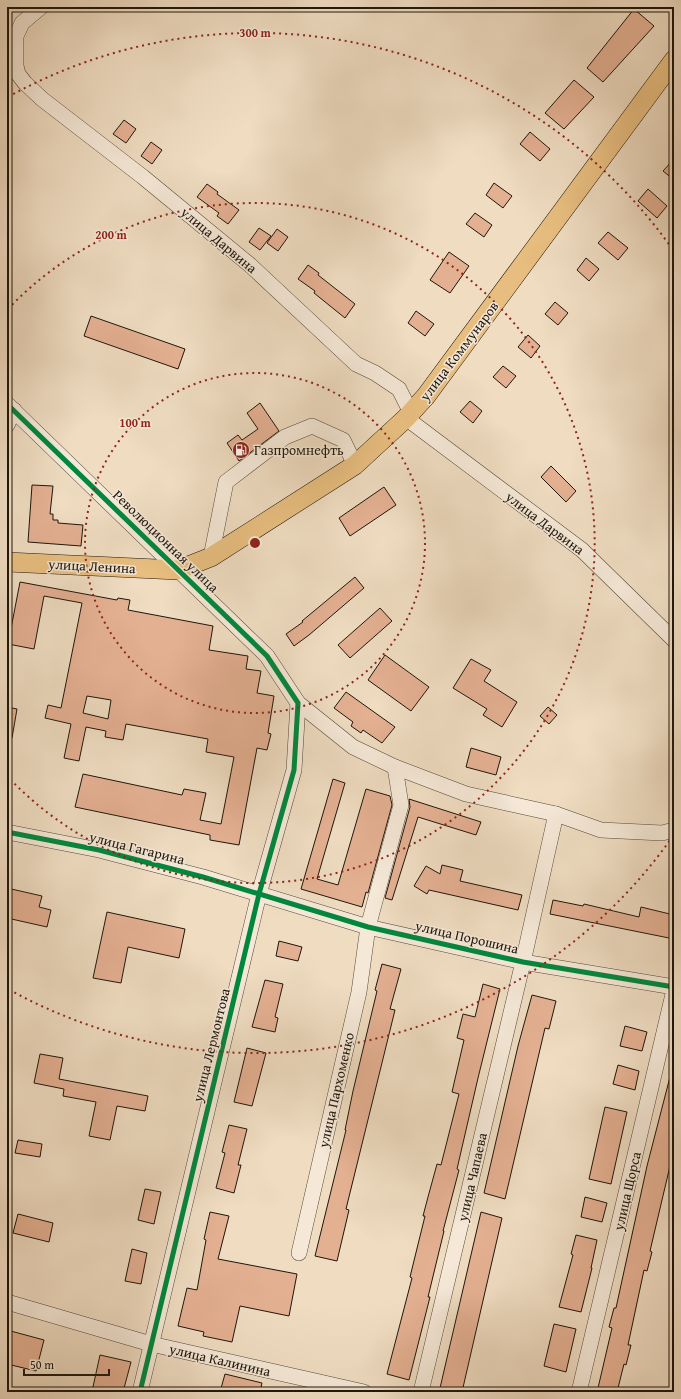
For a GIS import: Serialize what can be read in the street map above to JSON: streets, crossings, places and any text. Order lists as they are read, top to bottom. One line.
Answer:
{"streets":{"main road":["улица Коммунаров","улица Ленина"],"street":["улица Дарвина","Революционная улица","улица Гагарина","улица Порошина","улица Лермонтова","улица Пархоменко","улица Чапаева","улица Щорса","улица Калинина"]},"crossings":[["улица Дарвина","улица Коммунаров"],["улица Коммунаров","Революционная улица"],["улица Коммунаров","улица Ленина"],["Революционная улица","улица Ленина"],["Революционная улица","улица Лермонтова"],["Революционная улица","улица Пархоменко"],["Революционная улица","улица Чапаева"],["улица Гагарина","улица Порошина"],["улица Гагарина","улица Лермонтова"],["улица Порошина","улица Лермонтова"],["улица Порошина","улица Пархоменко"],["улица Порошина","улица Чапаева"],["улица Лермонтова","улица Калинина"]],"places":{"fuel station":["Газпромнефть"]},"scale_bar":"50 m","rings":["300 m","200 m","100 m"]}
